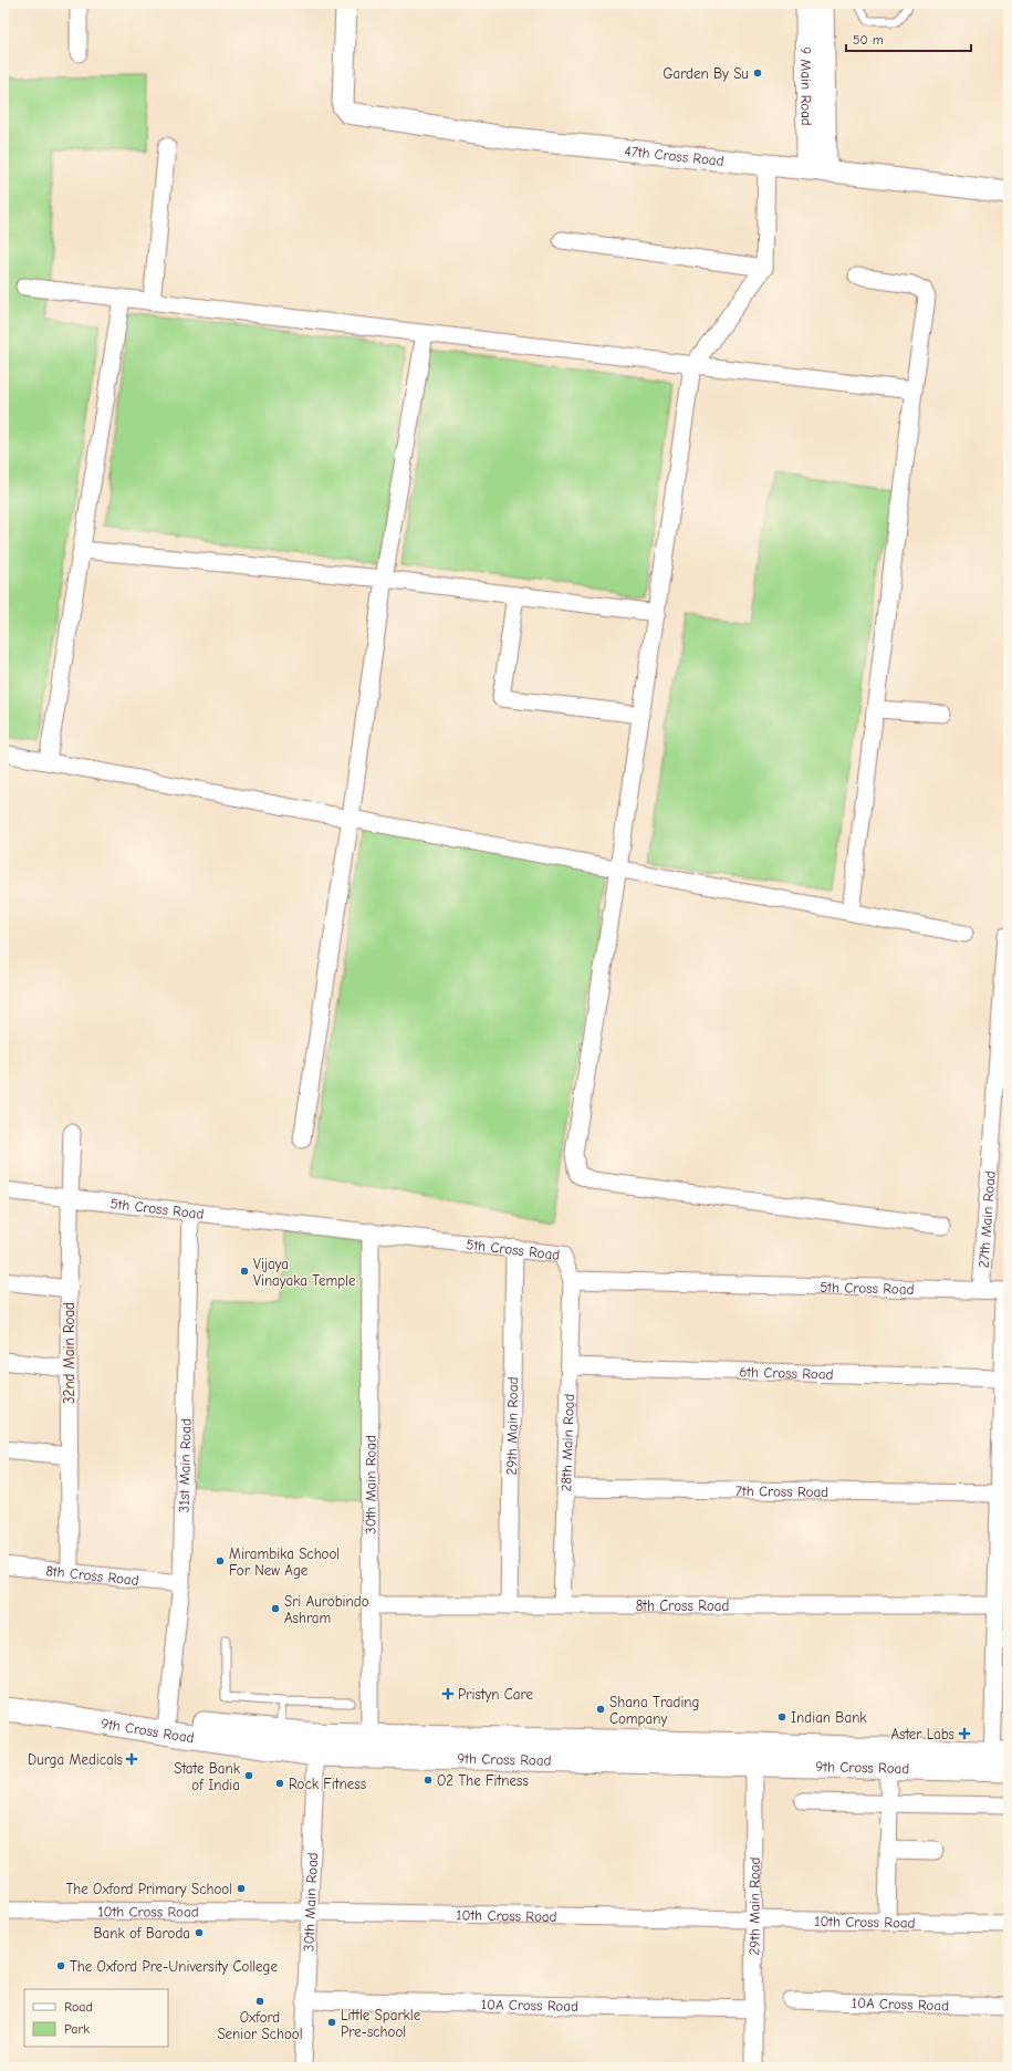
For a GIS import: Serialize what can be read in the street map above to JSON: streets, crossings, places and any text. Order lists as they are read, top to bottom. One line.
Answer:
{"streets":{"main road":["9th Cross Road"],"street":["9 Main Road","47th Cross Road","5th Cross Road","27th Main Road","32nd Main Road","6th Cross Road","29th Main Road","28th Main Road","31st Main Road","30th Main Road","7th Cross Road","8th Cross Road","10th Cross Road","10A Cross Road"]},"crossings":[["9 Main Road","47th Cross Road"],["5th Cross Road","27th Main Road"],["5th Cross Road","32nd Main Road"],["5th Cross Road","29th Main Road"],["5th Cross Road","28th Main Road"],["5th Cross Road","31st Main Road"],["5th Cross Road","30th Main Road"],["32nd Main Road","8th Cross Road"],["6th Cross Road","28th Main Road"],["29th Main Road","8th Cross Road"],["29th Main Road","9th Cross Road"],["29th Main Road","10th Cross Road"],["29th Main Road","10A Cross Road"],["28th Main Road","7th Cross Road"],["28th Main Road","8th Cross Road"],["31st Main Road","8th Cross Road"],["31st Main Road","9th Cross Road"],["30th Main Road","8th Cross Road"],["30th Main Road","9th Cross Road"],["30th Main Road","10th Cross Road"],["30th Main Road","10A Cross Road"]],"places":{"other":["Garden By Su","Vijaya Vinayaka Temple","Mirambika School For New Age","Sri Aurobindo Ashram","Shana Trading Company","Indian Bank","State Bank of India","O2 The Fitness","Rock Fitness","The Oxford Primary School","Bank of Baroda","The Oxford Pre-University College","Oxford Senior School","Little Sparkle Pre-school"],"health":["Pristyn Care","Aster Labs","Durga Medicals"]},"legend":["Road","Park"],"scale_bar":"50 m"}
